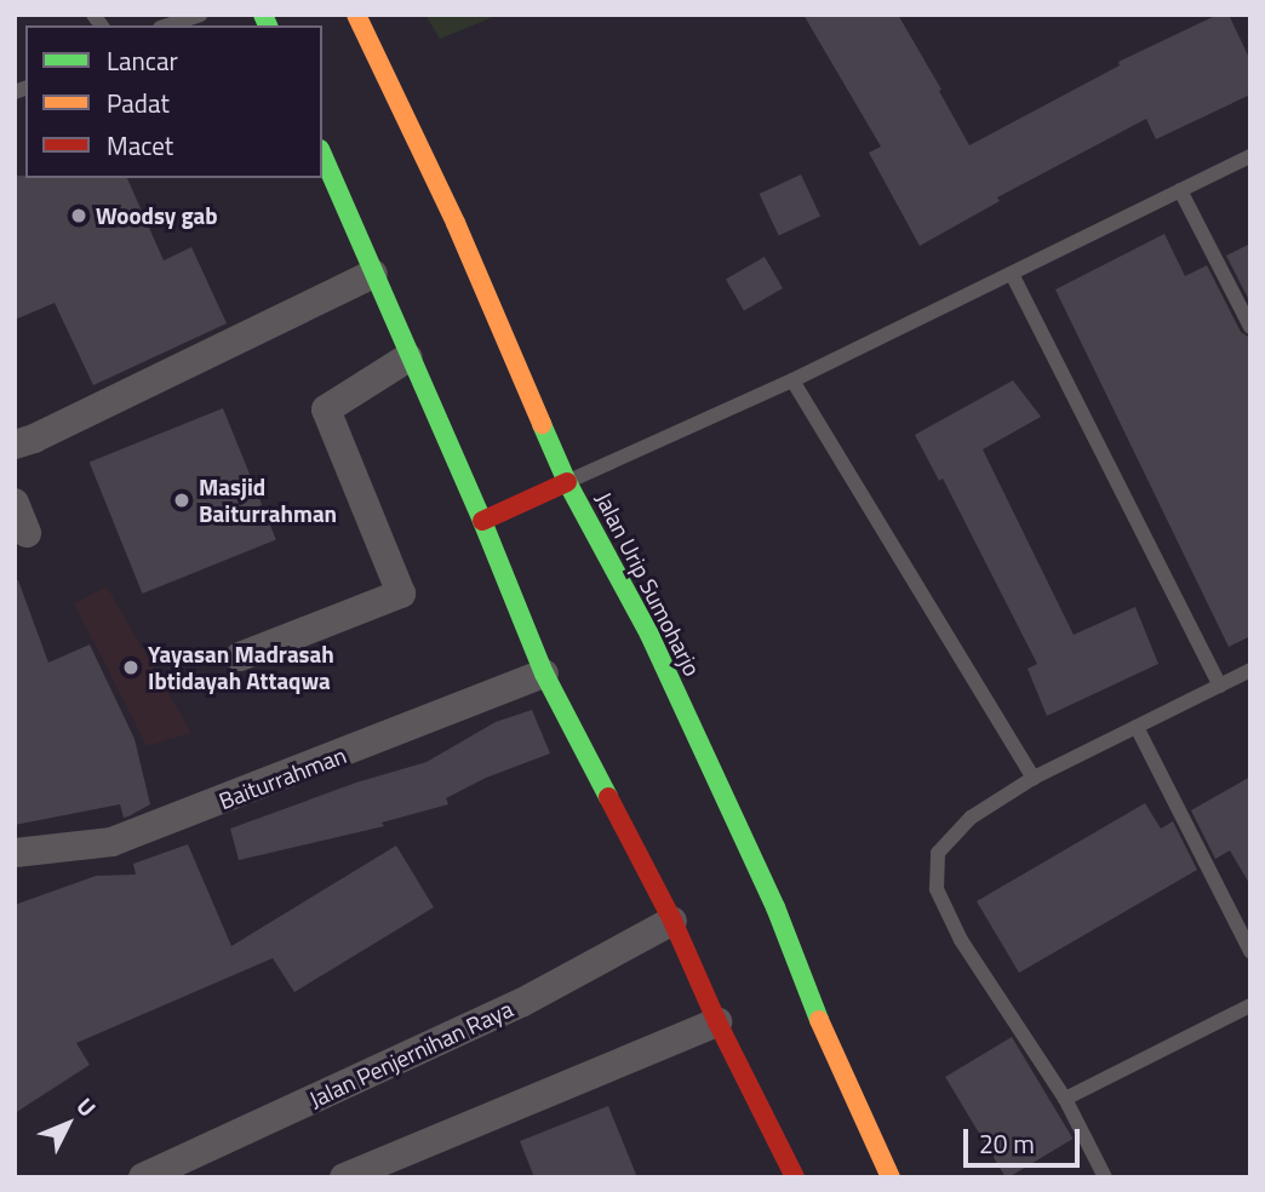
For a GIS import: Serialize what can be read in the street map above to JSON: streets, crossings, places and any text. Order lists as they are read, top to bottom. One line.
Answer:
{"streets":{"highway":["Jalan Urip Sumoharjo"],"street":["Baiturrahman","Jalan Penjernihan Raya"]},"places":["Woodsy gab","Masjid Baiturrahman","Yayasan Madrasah Ibtidayah Attaqwa"],"legend":["Lancar","Padat","Macet"],"scale_bar":"20 m","north":"top right"}
